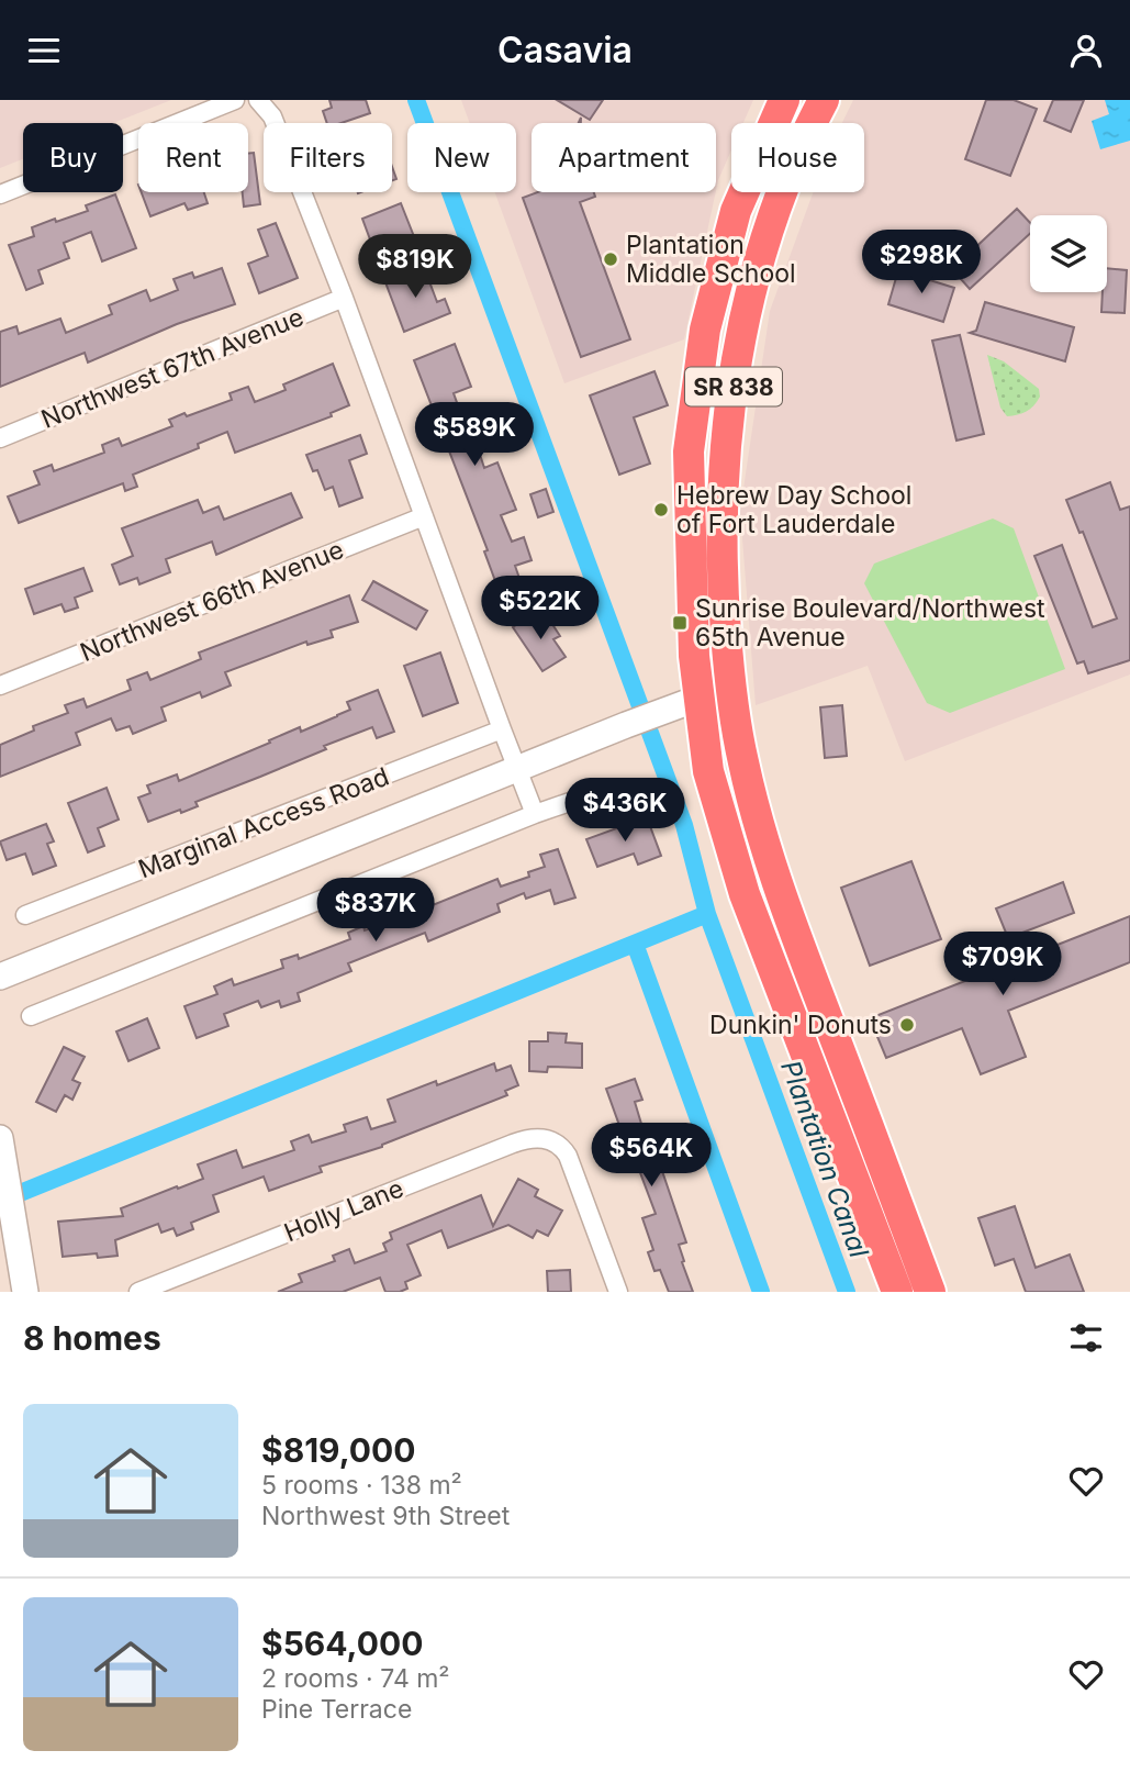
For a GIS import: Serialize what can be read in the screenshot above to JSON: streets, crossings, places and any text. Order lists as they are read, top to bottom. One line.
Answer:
{"streets":{"highway":["SR 838"],"street":["Northwest 67th Avenue","Northwest 66th Avenue","Marginal Access Road","Holly Lane"]},"water":["Plantation Canal"],"places":{"other":["Plantation Middle School","Hebrew Day School of Fort Lauderdale","Dunkin' Donuts"],"transit":["Sunrise Boulevard/Northwest 65th Avenue"]},"page":{"header":"Casavia","chip":["Buy","Rent","Filters","New","Apartment","House"],"price":["$298K","$819K","$589K","$522K","$436K","$837K","$709K","$564K"],"heading":"8 homes","list":[{"name":"$819,000","note":"5 rooms · 138 m² · Northwest 9th Street"},{"name":"$564,000","note":"2 rooms · 74 m² · Pine Terrace"}]}}
